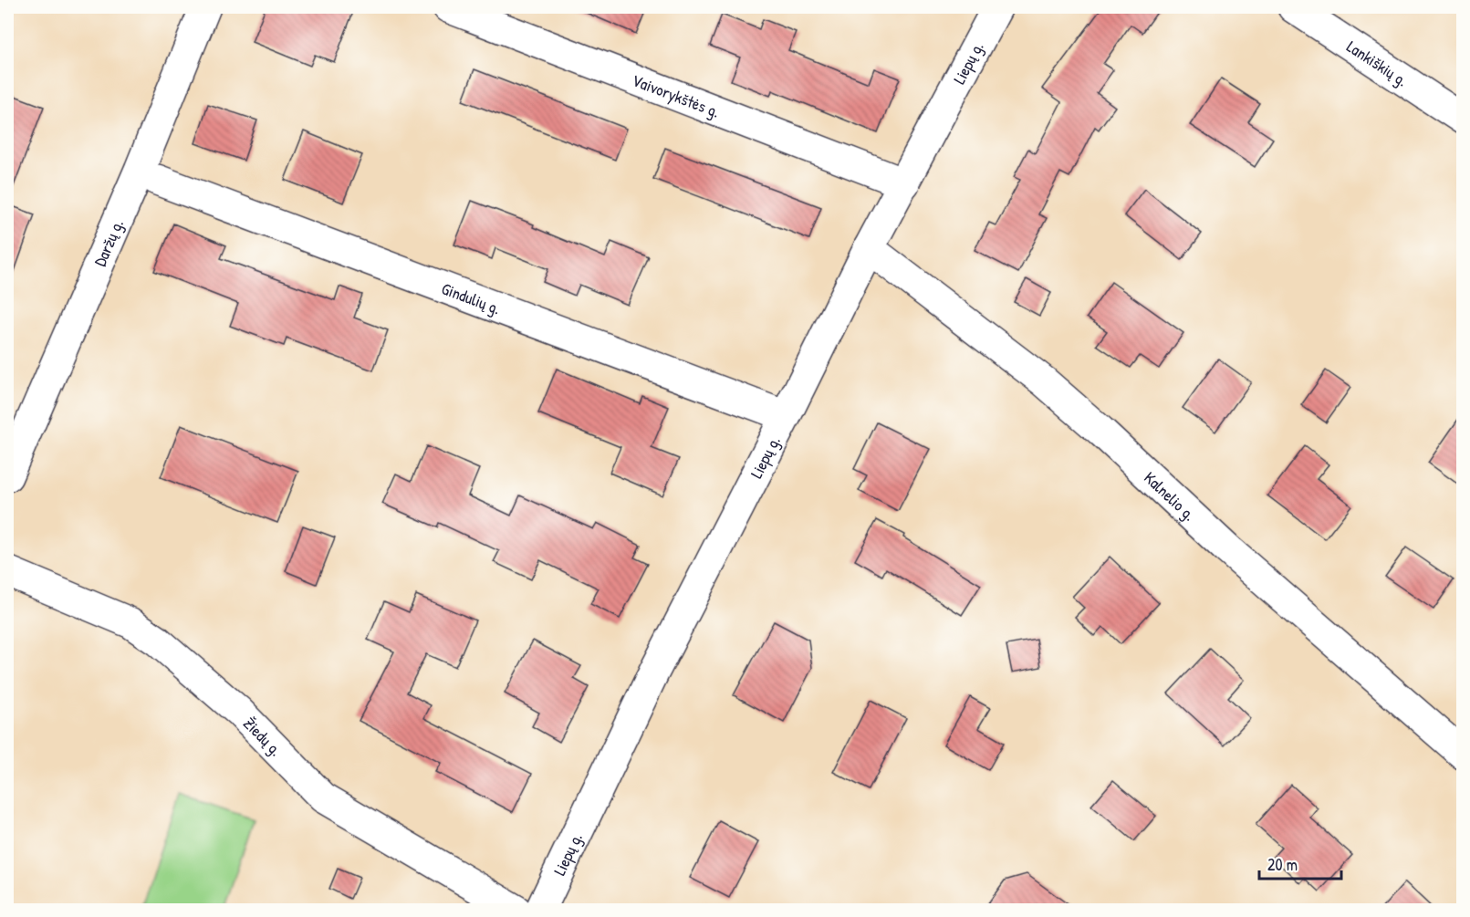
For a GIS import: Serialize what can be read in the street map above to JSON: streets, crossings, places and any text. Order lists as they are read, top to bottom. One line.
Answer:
{"streets":{"street":["Liepų g.","Lankiškių g.","Vaivorykštės g.","Daržų g.","Gindulių g.","Kalnelio g.","Žiedų g."]},"crossings":[["Liepų g.","Vaivorykštės g."],["Liepų g.","Gindulių g."],["Liepų g.","Kalnelio g."]],"scale_bar":"20 m"}
